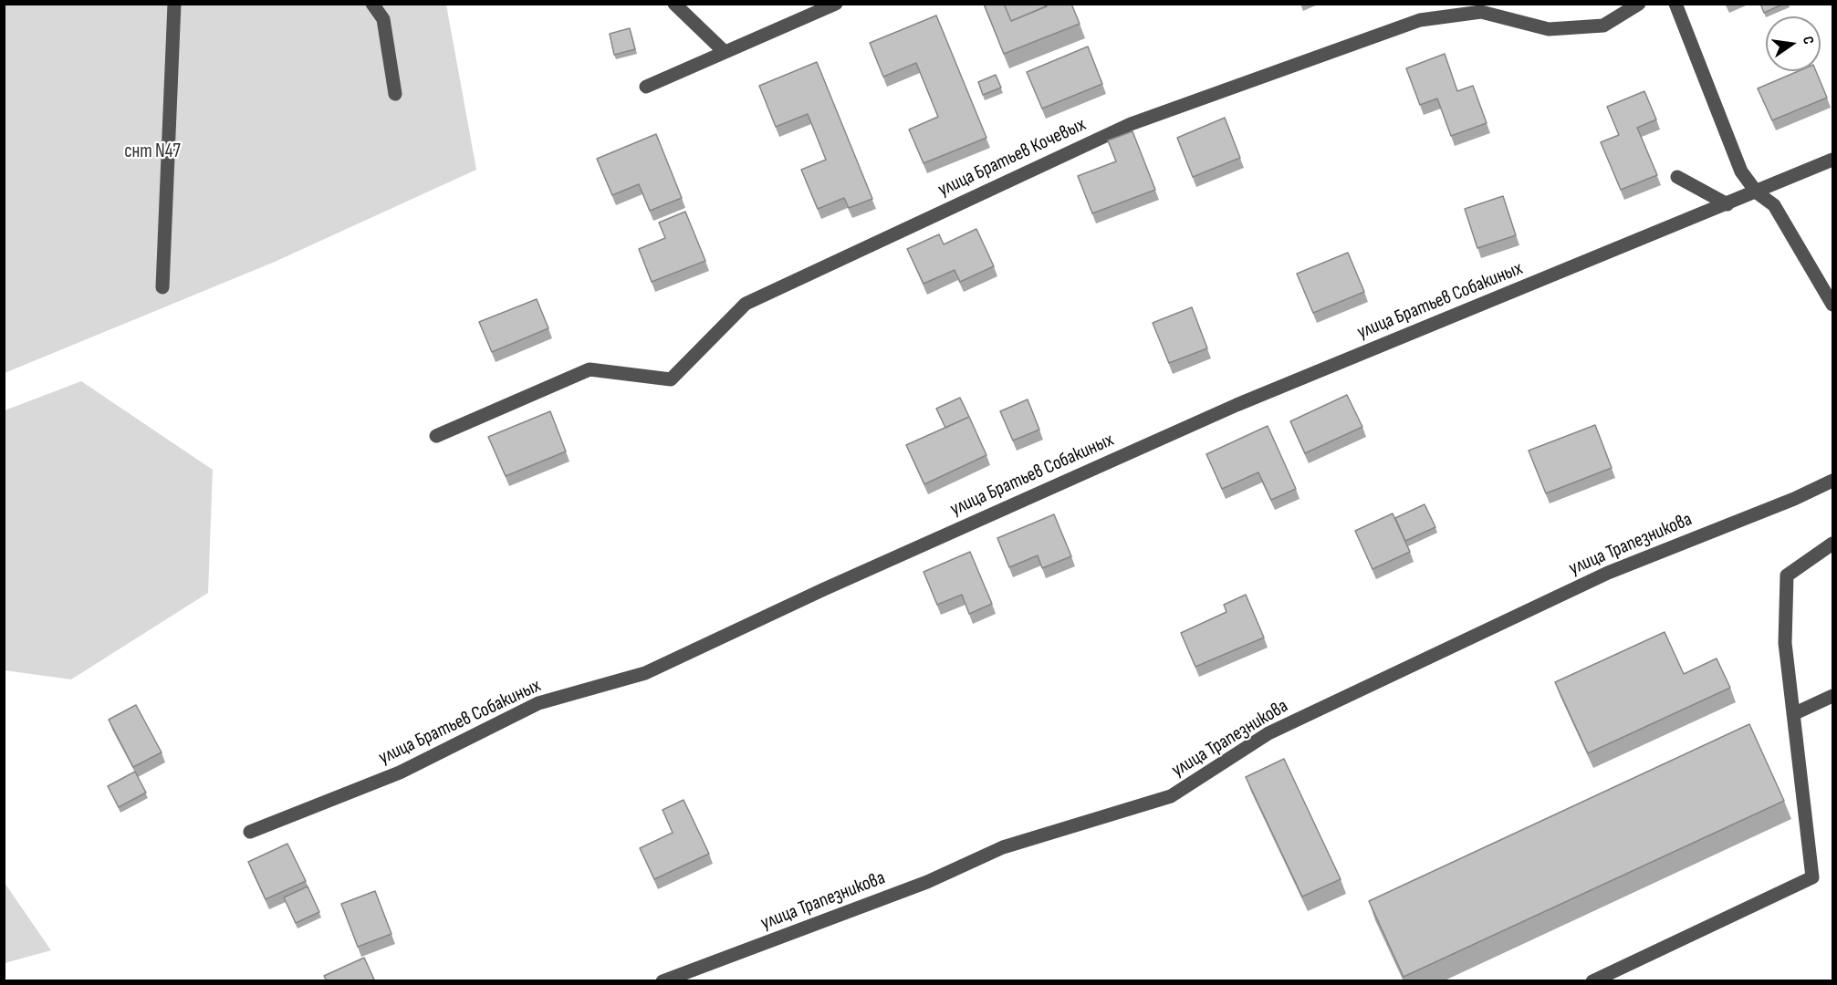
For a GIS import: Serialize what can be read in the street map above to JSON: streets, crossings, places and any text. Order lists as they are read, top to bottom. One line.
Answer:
{"streets":{"street":["улица Братьев Кочевых","улица Братьев Собакиных","улица Трапезникова"]},"parks":["снт N47"],"north":"right"}
